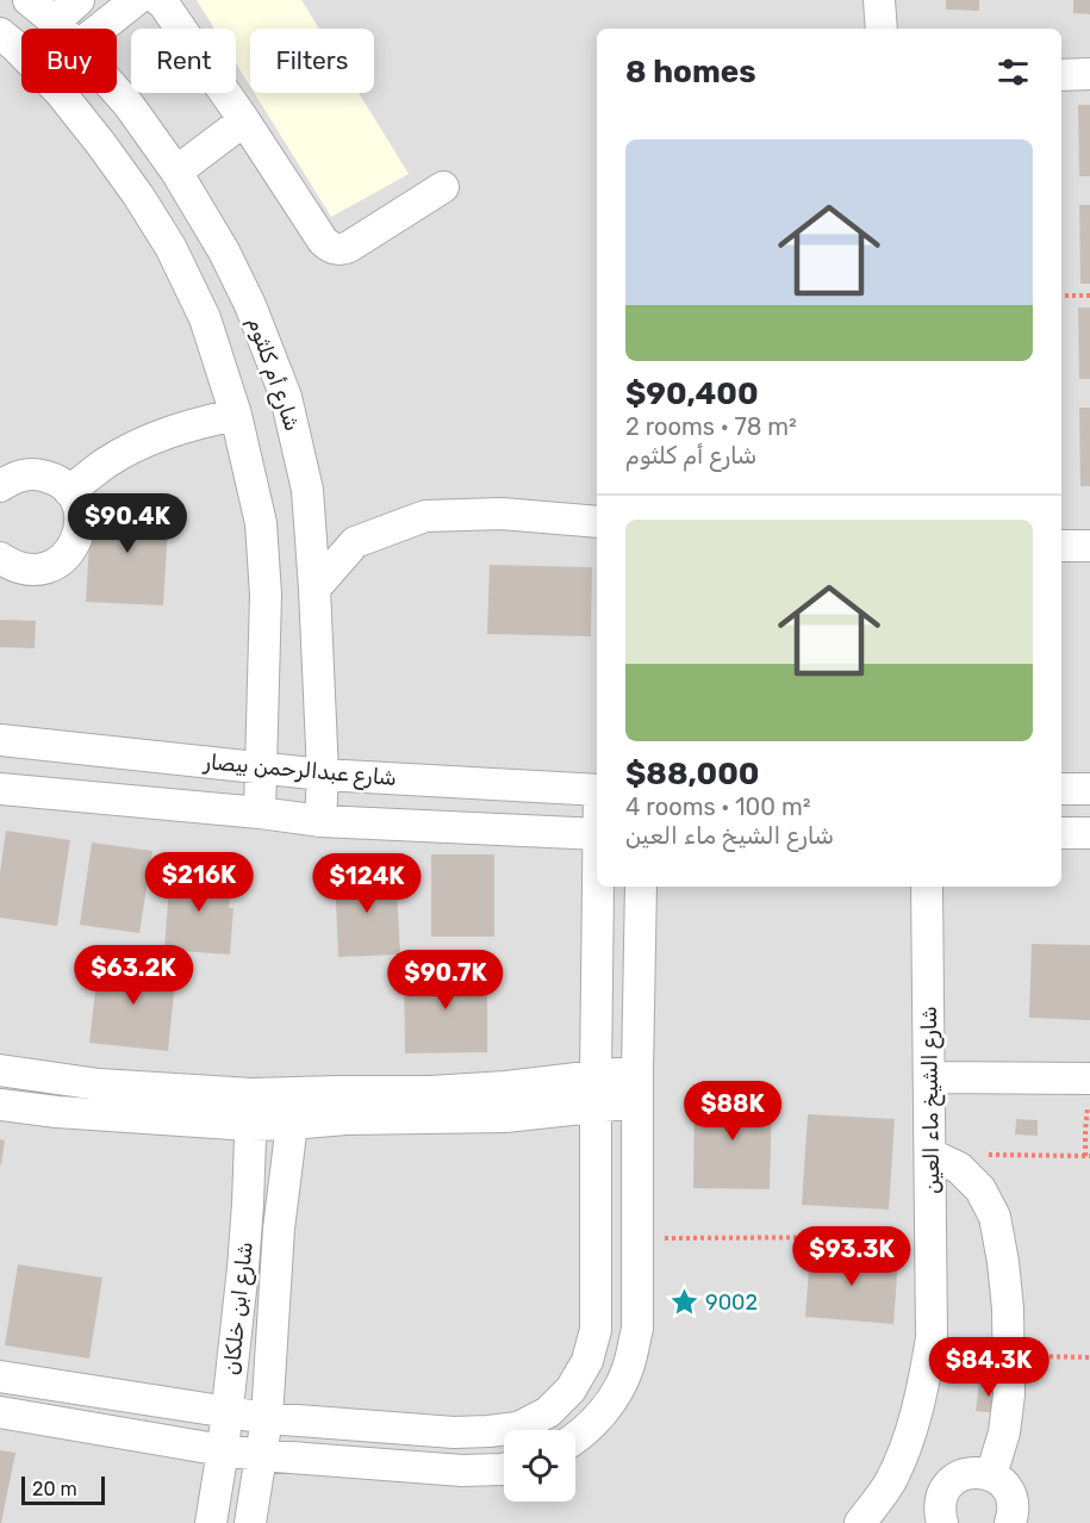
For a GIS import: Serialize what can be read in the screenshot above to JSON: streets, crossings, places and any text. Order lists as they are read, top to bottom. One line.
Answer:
{"streets":{"street":["شارع أم كلثوم","شارع عبدالرحمن بيصار","شارع الشيخ ماء العين","شارع ابن خلكان"]},"crossings":[["شارع أم كلثوم","شارع عبدالرحمن بيصار"]],"places":{"place":["9002"]},"scale_bar":"20 m","page":{"chip":["Buy","Rent","Filters"],"heading":"8 homes","list":[{"name":"$90,400","note":"2 rooms · 78 m² · شارع أم كلثوم"},{"name":"$88,000","note":"4 rooms · 100 m² · شارع الشيخ ماء العين"}],"price":["$90.4K","$216K","$124K","$63.2K","$90.7K","$88K","$93.3K","$84.3K"],"scale":"20 m"}}
